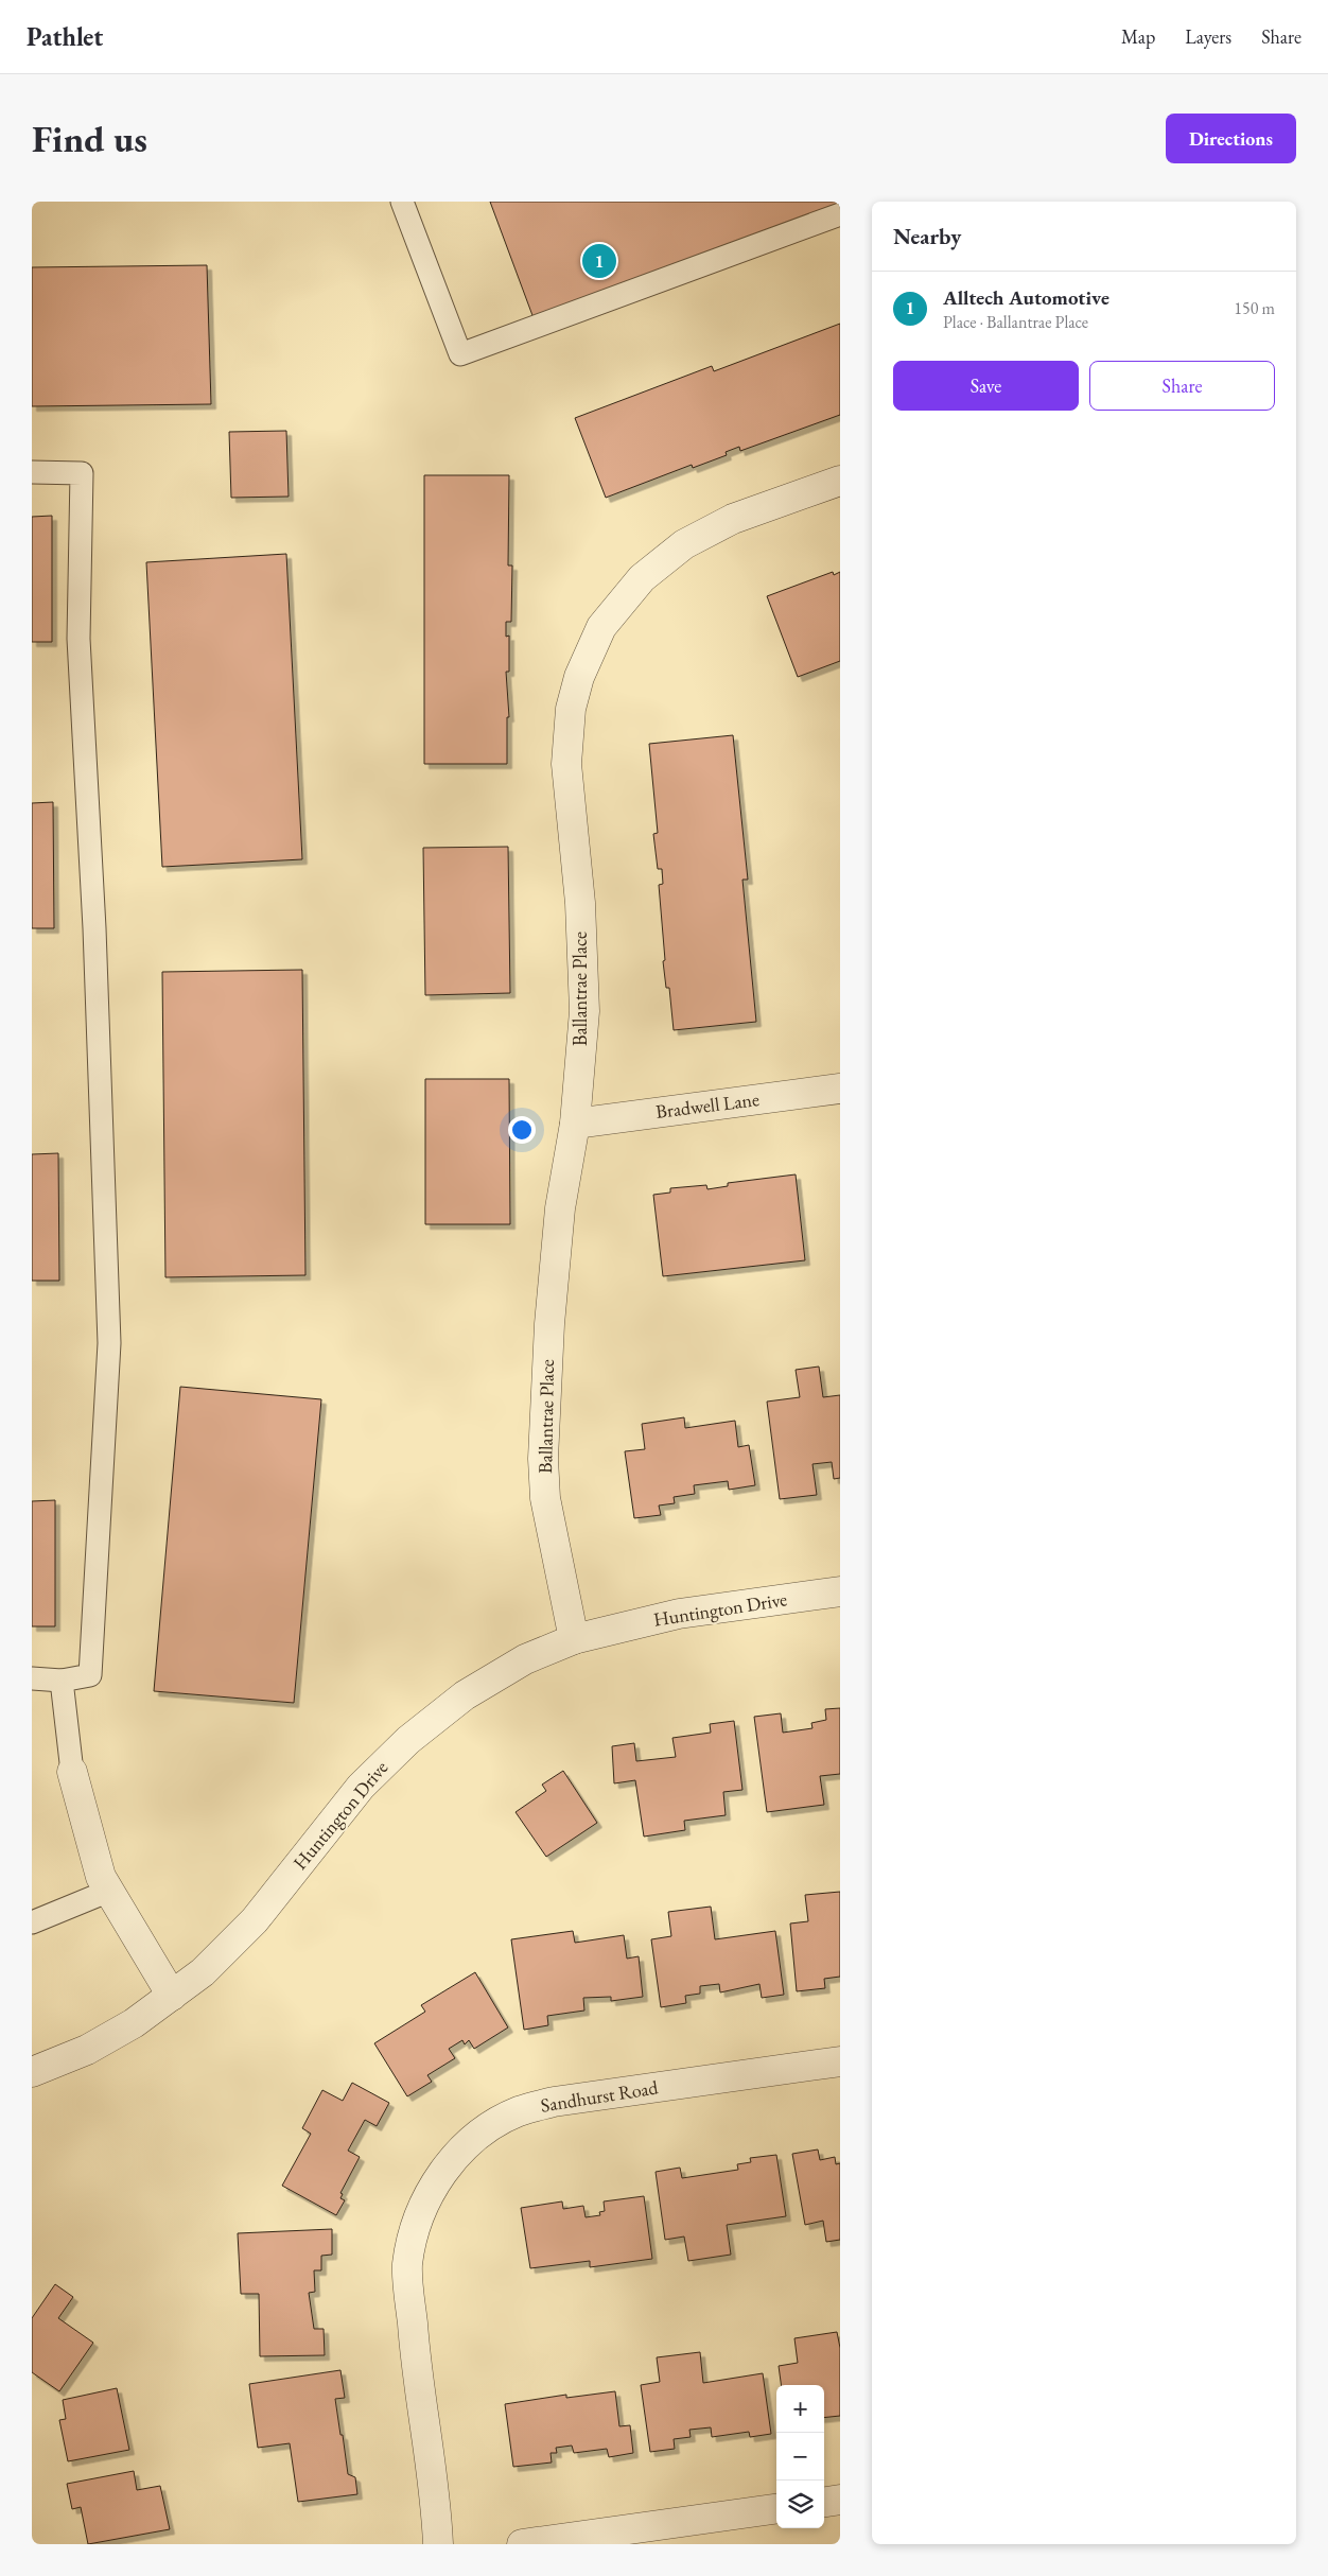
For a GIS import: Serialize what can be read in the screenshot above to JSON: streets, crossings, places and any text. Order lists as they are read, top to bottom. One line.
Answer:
{"streets":{"street":["Ballantrae Place","Bradwell Lane","Huntington Drive","Sandhurst Road"]},"crossings":[["Ballantrae Place","Bradwell Lane"],["Ballantrae Place","Huntington Drive"]],"page":{"header":"Pathlet","nav":["Map","Layers","Share"],"buttons":["Directions",["Save","Share"]],"title":"Find us","heading":"Nearby","pins":"1","list":[{"mark":"1","name":"Alltech Automotive","note":"Place · Ballantrae Place","value":"150 m"}],"map_buttons":["+","−"]}}
